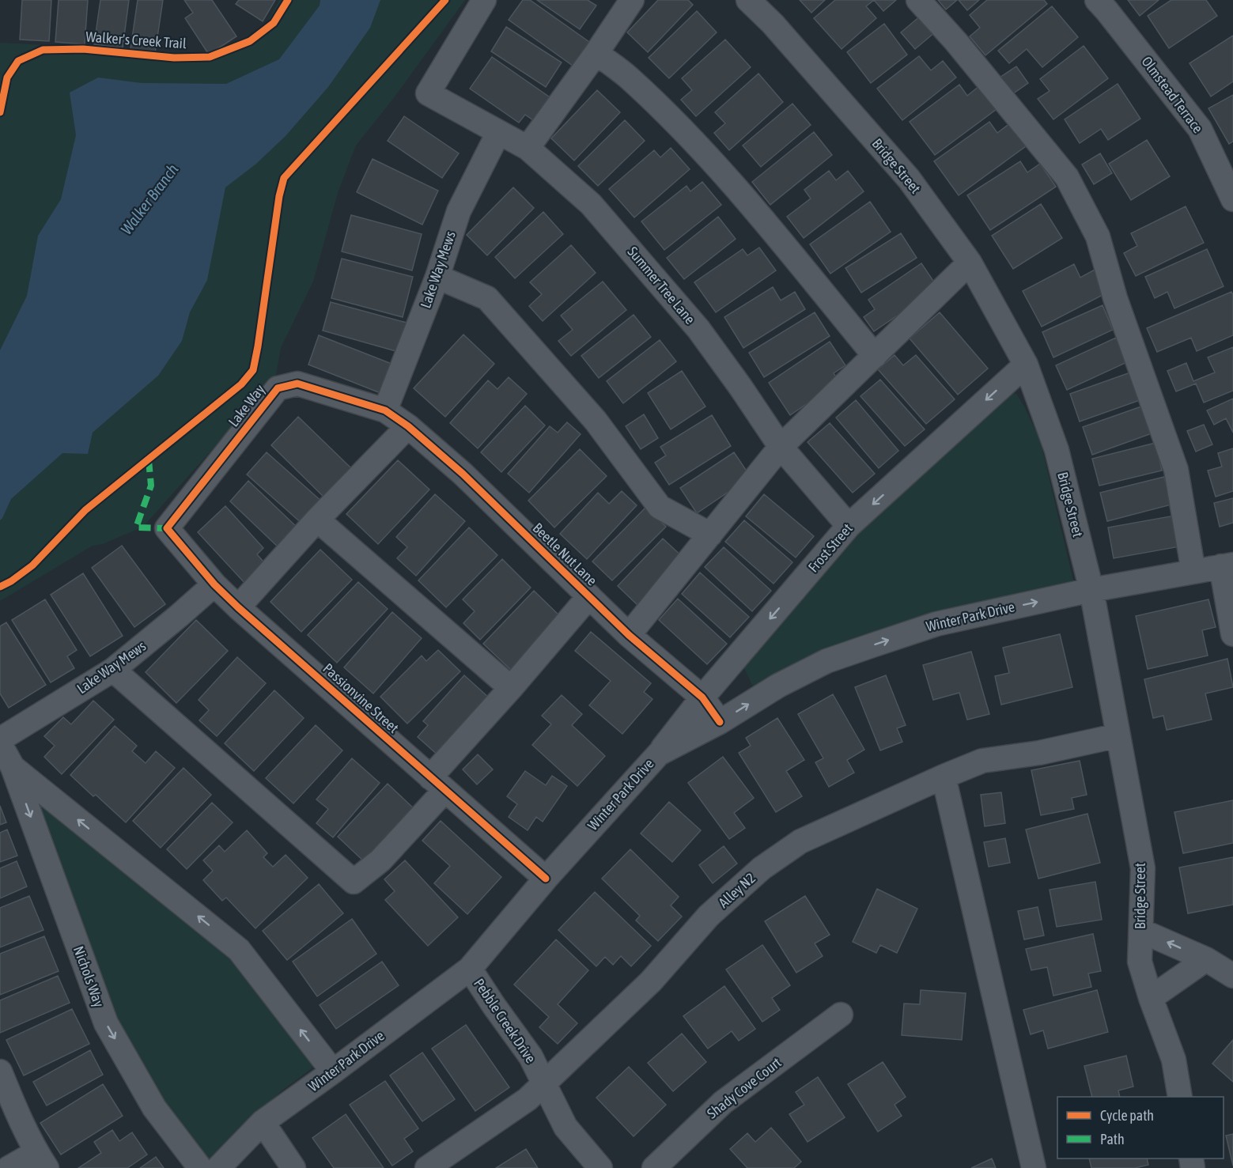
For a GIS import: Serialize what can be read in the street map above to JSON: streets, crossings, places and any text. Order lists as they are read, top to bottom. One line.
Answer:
{"streets":{"street":["Olmstead Terrace","Bridge Street","Lake Way Mews","Summer Tree Lane","Lake Way","Frost Street","Beetle Nut Lane","Winter Park Drive","Passionvine Street","Alley N2","Nichols Way","Pebble Creek Drive","Shady Cove Court"],"cycle path":["Walker's Creek Trail"]},"crossings":[["Bridge Street","Frost Street"],["Bridge Street","Winter Park Drive"],["Bridge Street","Alley N2"],["Lake Way Mews","Summer Tree Lane"],["Lake Way Mews","Lake Way"],["Lake Way Mews","Beetle Nut Lane"],["Lake Way Mews","Passionvine Street"],["Summer Tree Lane","Frost Street"],["Lake Way","Beetle Nut Lane"],["Lake Way","Passionvine Street"],["Frost Street","Beetle Nut Lane"],["Frost Street","Winter Park Drive"],["Beetle Nut Lane","Winter Park Drive"],["Winter Park Drive","Passionvine Street"],["Winter Park Drive","Nichols Way"],["Winter Park Drive","Pebble Creek Drive"],["Alley N2","Pebble Creek Drive"]],"water":["Walker Branch"],"legend":["Cycle path","Path"]}
